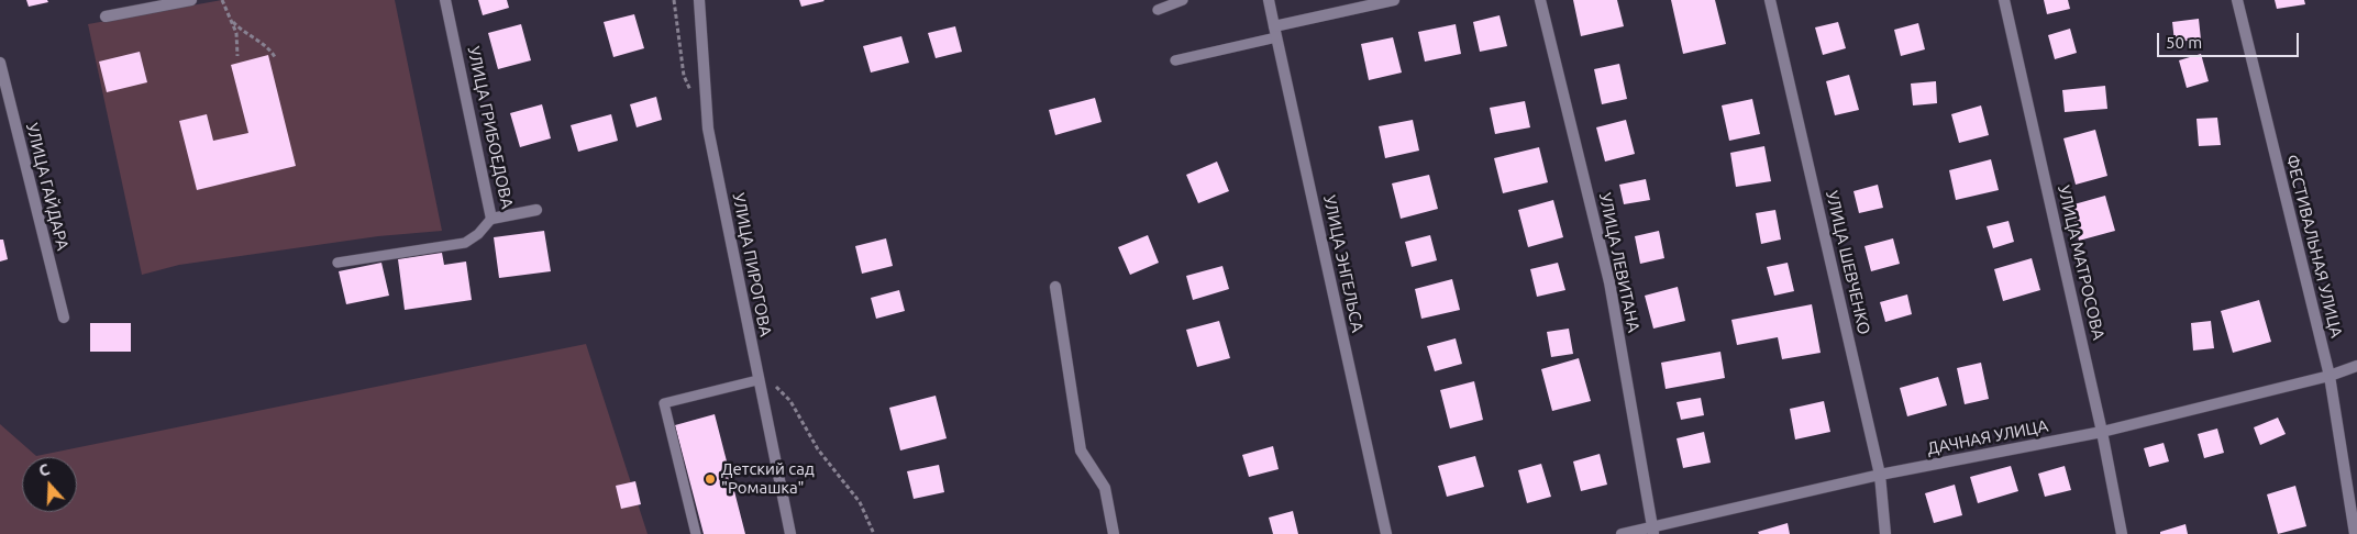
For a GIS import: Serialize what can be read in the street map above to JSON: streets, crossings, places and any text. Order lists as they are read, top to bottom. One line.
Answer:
{"streets":{"street":["УЛИЦА ГРИБОЕДОВА","УЛИЦА ГАЙДАРА","ФЕСТИВАЛЬНАЯ УЛИЦА","УЛИЦА ЛЕВИТАНА","УЛИЦА ШЕВЧЕНКО","УЛИЦА МАТРОСОВА","УЛИЦА ЭНГЕЛЬСА","УЛИЦА ПИРОГОВА","ДАЧНАЯ УЛИЦА"]},"crossings":[["ФЕСТИВАЛЬНАЯ УЛИЦА","ДАЧНАЯ УЛИЦА"],["УЛИЦА ЛЕВИТАНА","ДАЧНАЯ УЛИЦА"],["УЛИЦА ШЕВЧЕНКО","ДАЧНАЯ УЛИЦА"],["УЛИЦА МАТРОСОВА","ДАЧНАЯ УЛИЦА"]],"places":["Детский сад \"Ромашка\""],"scale_bar":"50 m","north":"top"}
